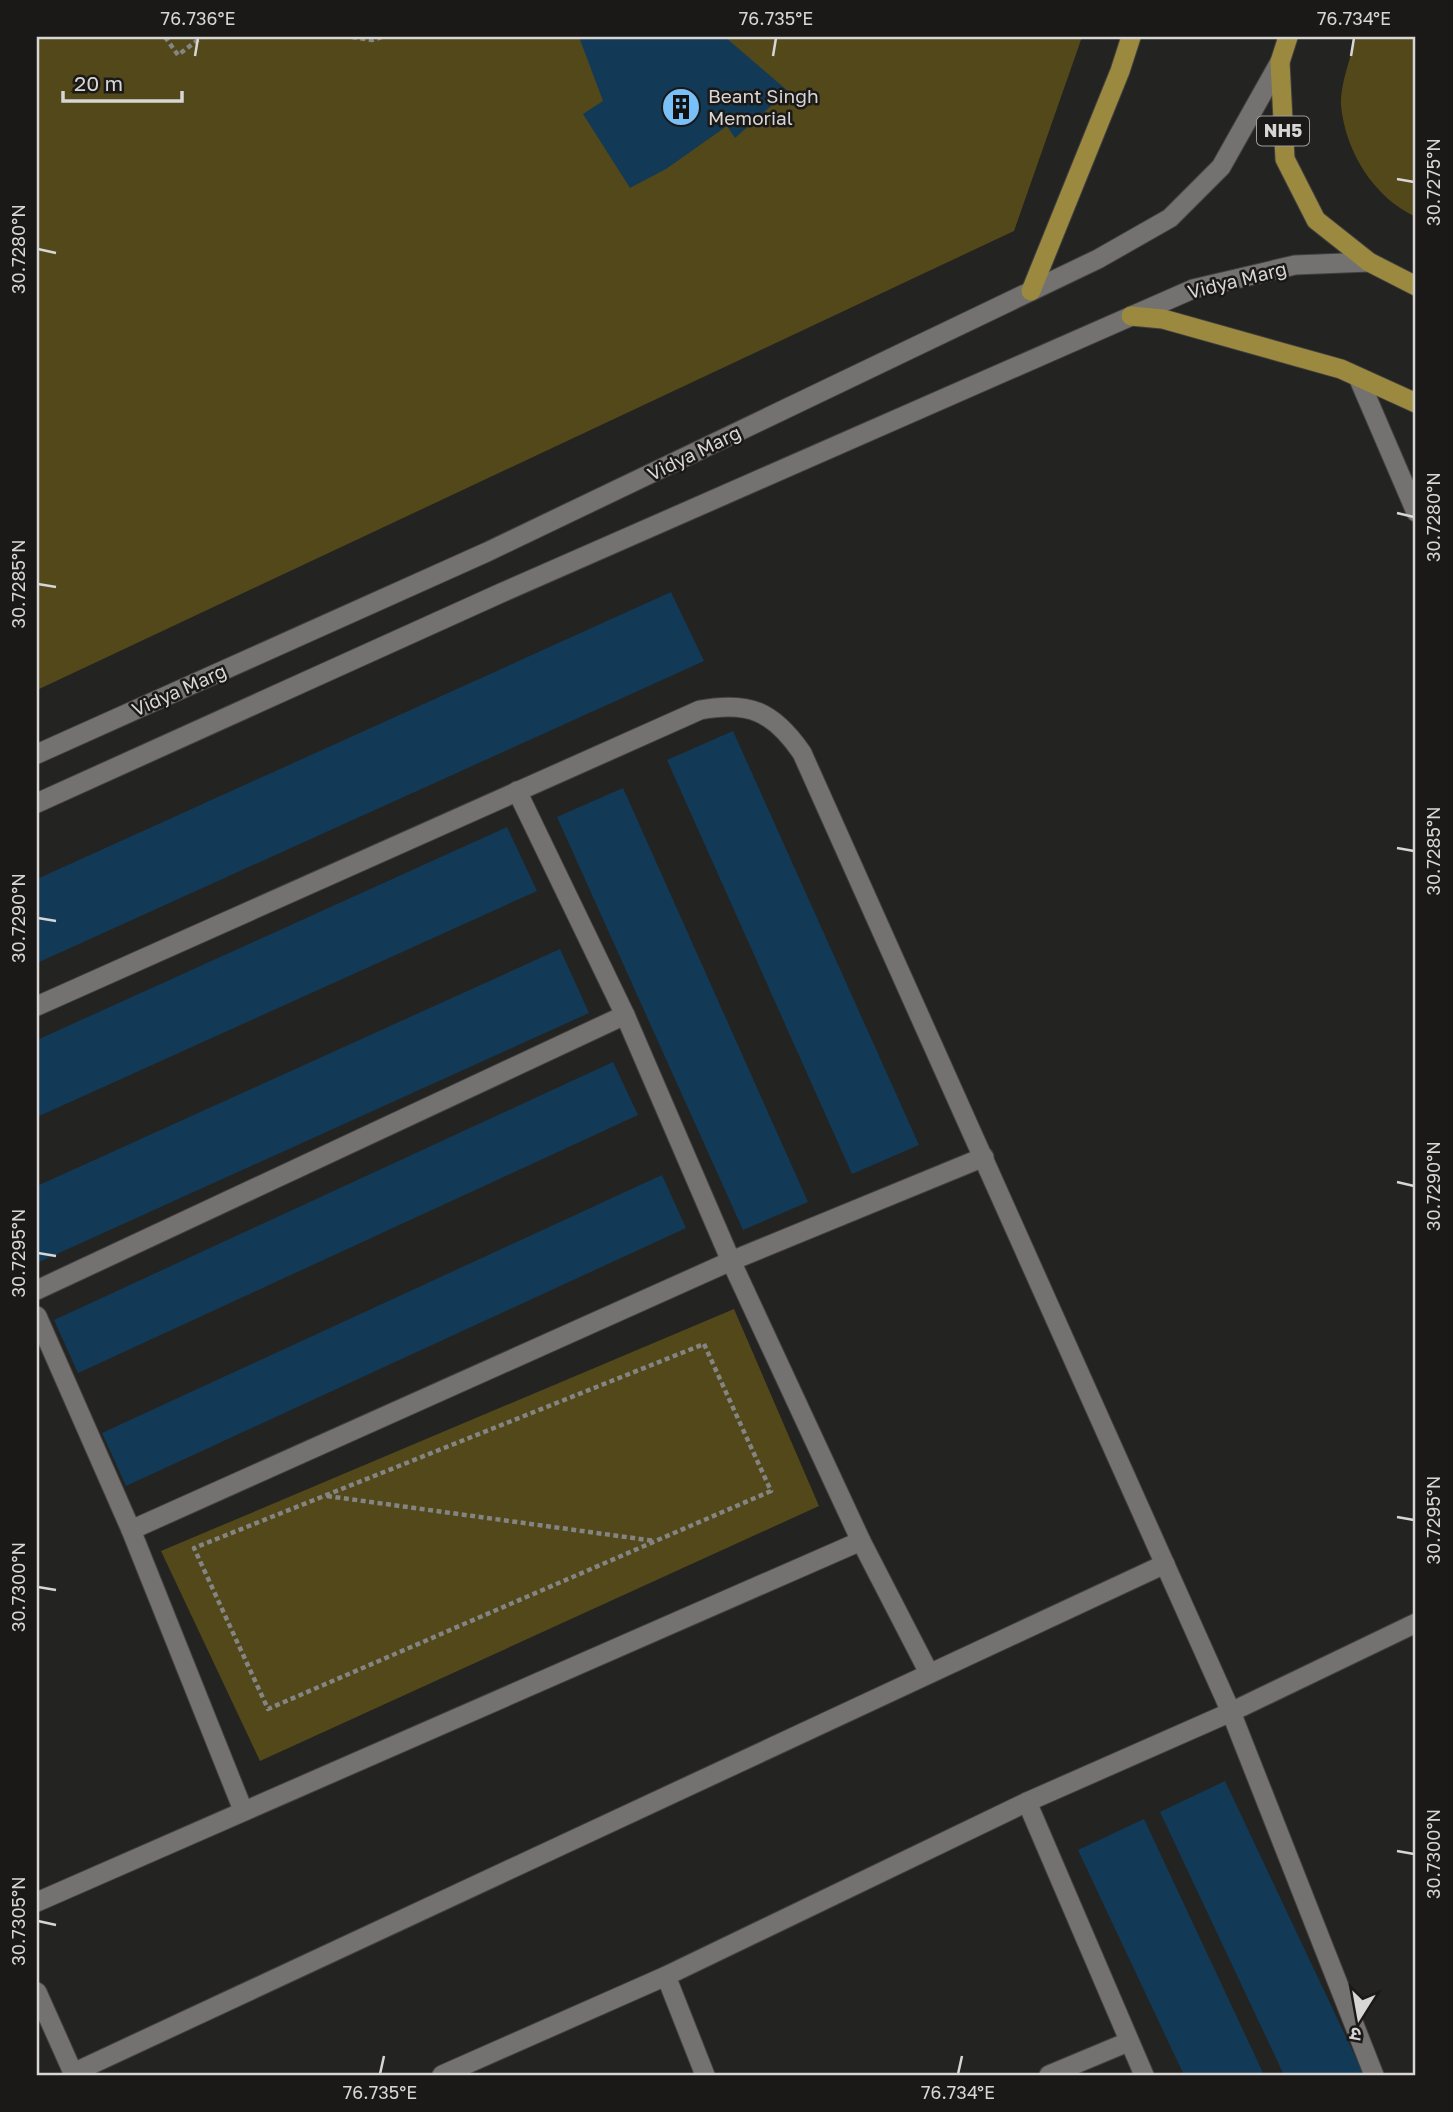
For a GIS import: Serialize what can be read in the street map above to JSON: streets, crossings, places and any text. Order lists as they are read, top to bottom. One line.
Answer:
{"streets":{"highway":["NH5"],"street":["Vidya Marg"]},"crossings":[["NH5","Vidya Marg"]],"places":{"building":["Beant Singh Memorial"]},"scale_bar":"20 m","north":"bottom","coordinates":["76.736°E","76.735°E","76.734°E","30.7275°N","30.7280°N","30.7285°N","30.7290°N","30.7295°N","30.7300°N","30.7305°N"]}
